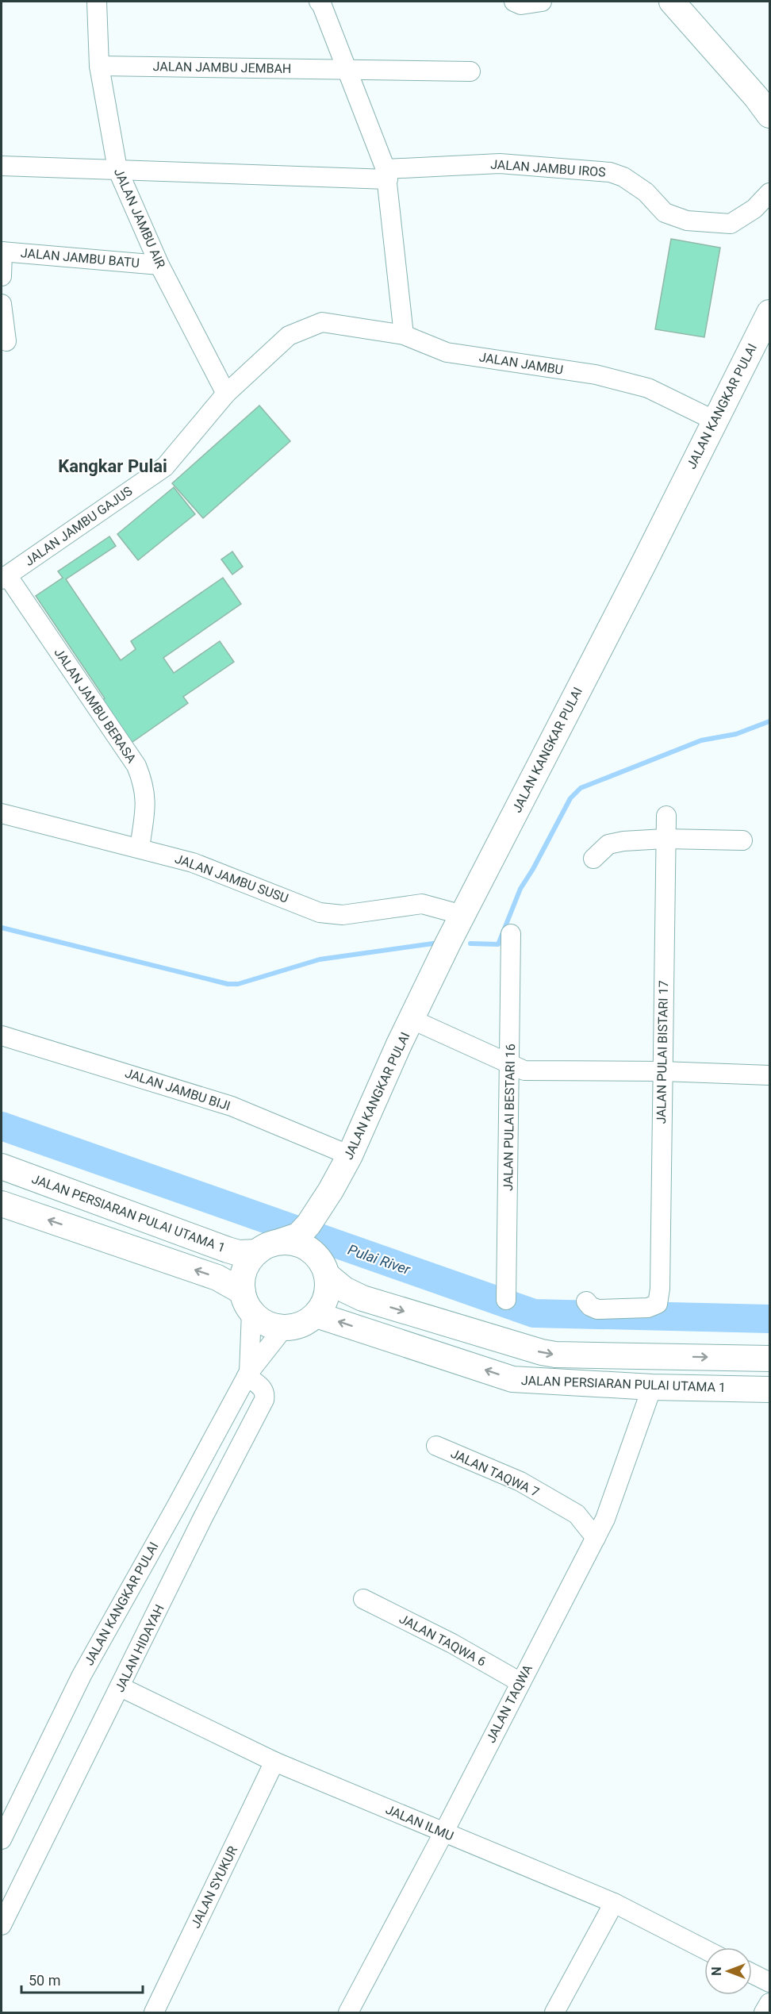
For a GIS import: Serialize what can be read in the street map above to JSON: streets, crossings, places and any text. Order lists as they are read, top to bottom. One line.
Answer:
{"streets":{"main road":["JALAN KANGKAR PULAI","JALAN PERSIARAN PULAI UTAMA 1"],"street":["JALAN JAMBU JEMBAH","JALAN JAMBU IROS","JALAN JAMBU AIR","JALAN JAMBU BATU","JALAN JAMBU","JALAN JAMBU GAJUS","JALAN JAMBU BERASA","JALAN JAMBU SUSU","JALAN PULAI BISTARI 17","JALAN JAMBU BIJI","JALAN PULAI BESTARI 16","JALAN TAQWA 7","JALAN TAQWA 6","JALAN HIDAYAH","JALAN TAQWA","JALAN ILMU","JALAN SYUKUR"]},"crossings":[["JALAN JAMBU JEMBAH","JALAN JAMBU AIR"],["JALAN JAMBU IROS","JALAN JAMBU AIR"],["JALAN JAMBU AIR","JALAN JAMBU BATU"],["JALAN JAMBU AIR","JALAN JAMBU GAJUS"],["JALAN JAMBU","JALAN KANGKAR PULAI"],["JALAN JAMBU","JALAN JAMBU GAJUS"],["JALAN KANGKAR PULAI","JALAN JAMBU SUSU"],["JALAN KANGKAR PULAI","JALAN JAMBU BIJI"],["JALAN KANGKAR PULAI","JALAN PERSIARAN PULAI UTAMA 1"],["JALAN KANGKAR PULAI","JALAN HIDAYAH"],["JALAN JAMBU GAJUS","JALAN JAMBU BERASA"],["JALAN JAMBU BERASA","JALAN JAMBU SUSU"],["JALAN PERSIARAN PULAI UTAMA 1","JALAN TAQWA"],["JALAN TAQWA 7","JALAN TAQWA"],["JALAN TAQWA 6","JALAN TAQWA"],["JALAN HIDAYAH","JALAN ILMU"],["JALAN TAQWA","JALAN ILMU"],["JALAN ILMU","JALAN SYUKUR"]],"districts":["Kangkar Pulai"],"water":["Pulai River"],"scale_bar":"50 m","north":"left"}
